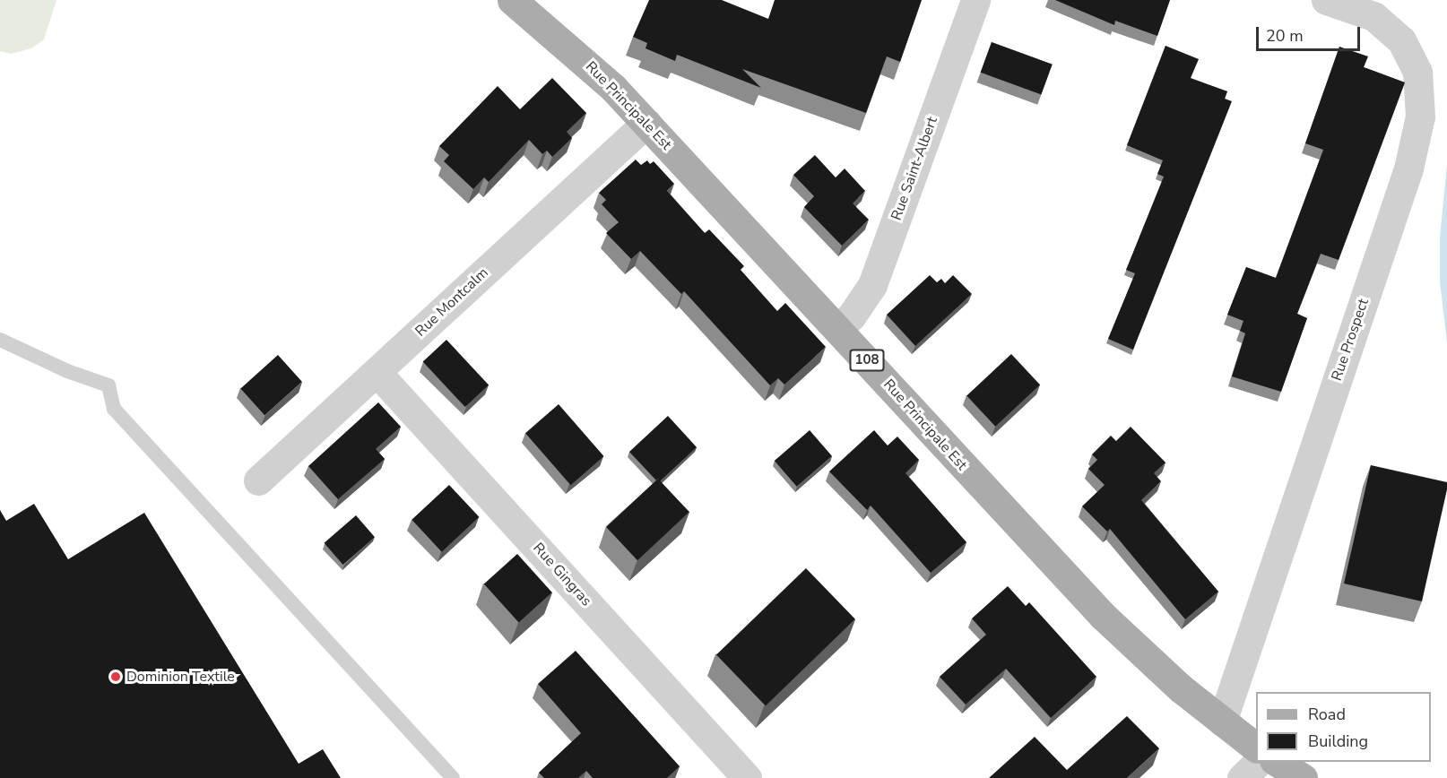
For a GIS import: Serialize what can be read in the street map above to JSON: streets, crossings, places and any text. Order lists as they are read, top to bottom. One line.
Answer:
{"streets":{"main road":["Rue Principale Est","108"],"street":["Rue Saint-Albert","Rue Montcalm","Rue Prospect","Rue Gingras"]},"crossings":[["Rue Principale Est","Rue Saint-Albert"],["Rue Principale Est","Rue Montcalm"],["Rue Principale Est","Rue Prospect"],["Rue Montcalm","Rue Gingras"]],"places":["Dominion Textile"],"legend":["Road","Building"],"scale_bar":"20 m"}
